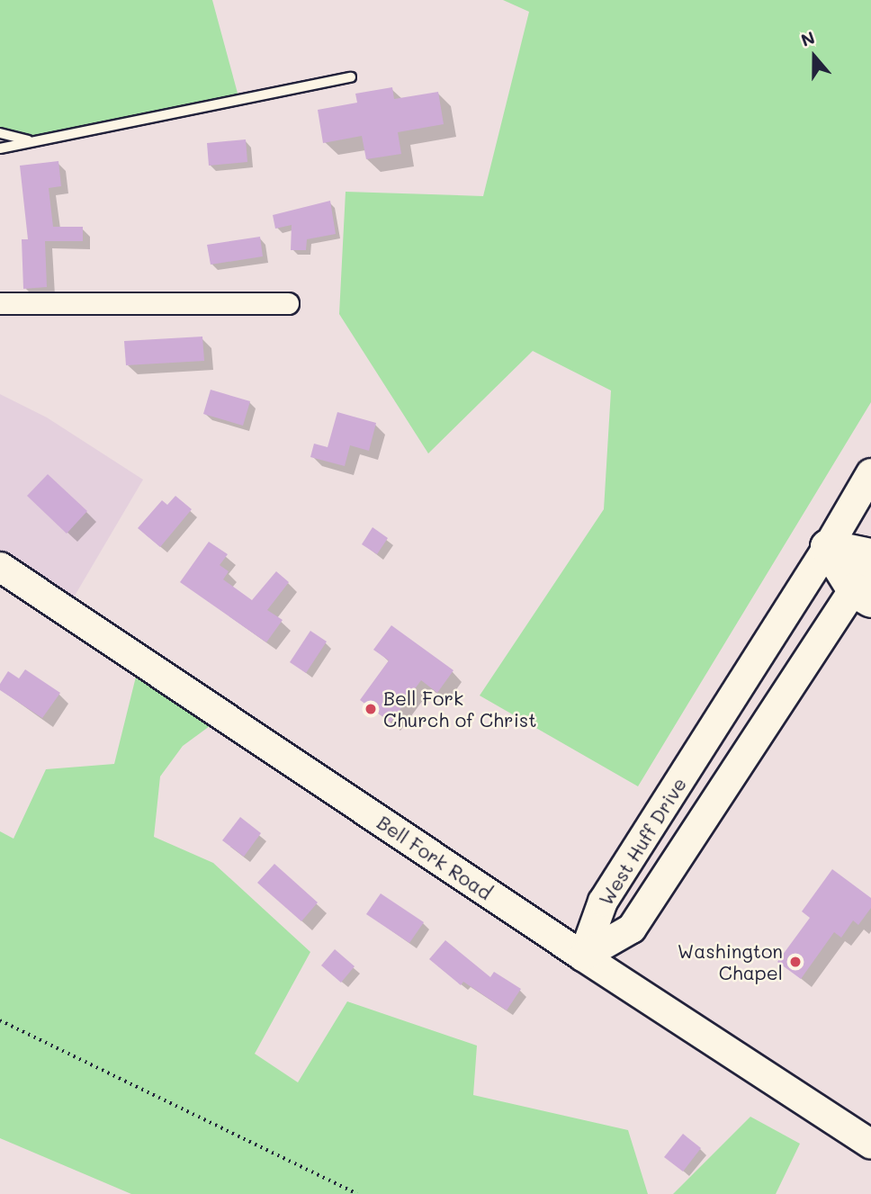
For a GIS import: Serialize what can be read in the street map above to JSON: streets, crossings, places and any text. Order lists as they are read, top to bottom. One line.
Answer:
{"streets":{"main road":["West Huff Drive","Bell Fork Road"]},"crossings":[["West Huff Drive","Bell Fork Road"]],"places":["Bell Fork Church of Christ","Washington Chapel"],"north":"top"}
